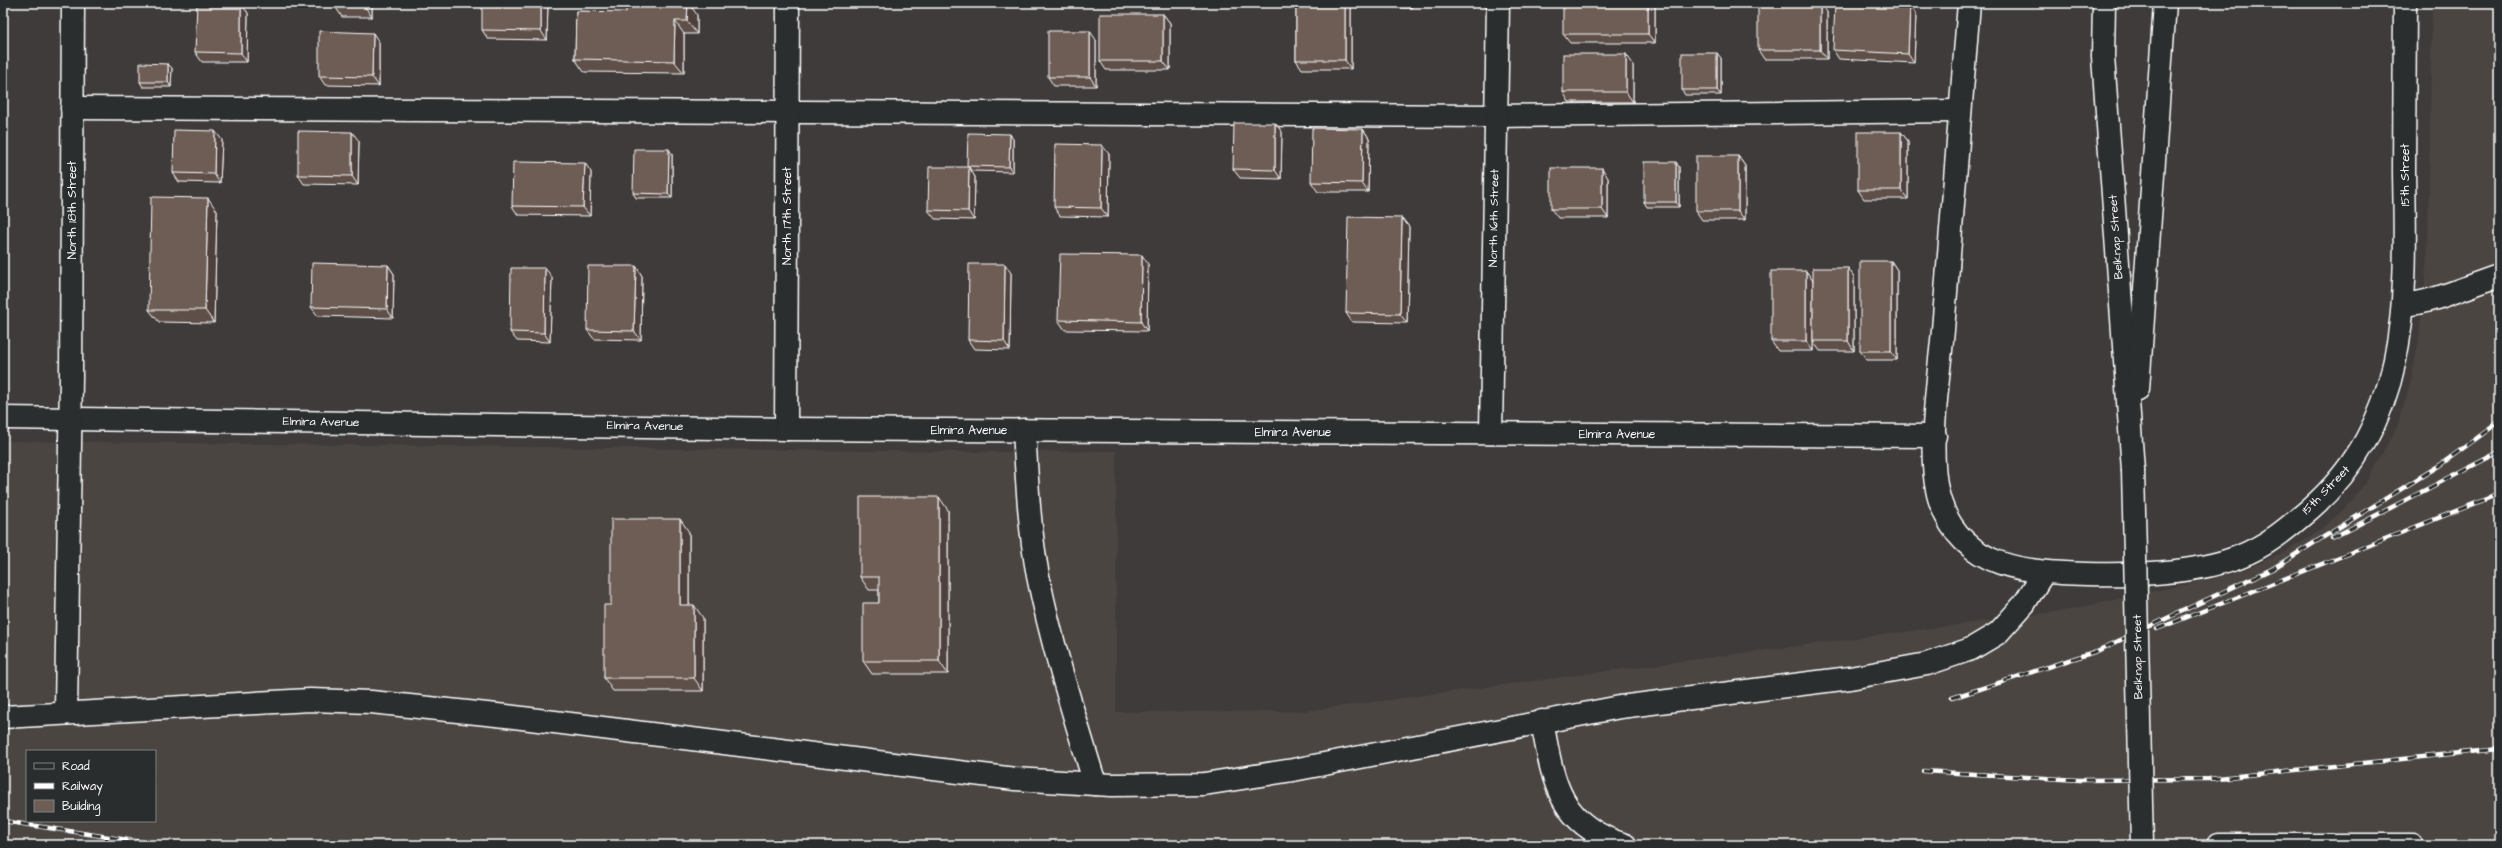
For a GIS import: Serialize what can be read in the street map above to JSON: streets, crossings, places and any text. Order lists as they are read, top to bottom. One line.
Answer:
{"streets":{"main road":["15th Street","North 18th Street","North 17th Street","North 16th Street","Belknap Street","Elmira Avenue"]},"crossings":[["15th Street","Elmira Avenue"],["North 18th Street","Elmira Avenue"],["North 17th Street","Elmira Avenue"],["North 16th Street","Elmira Avenue"]],"legend":["Road","Railway","Building"]}
